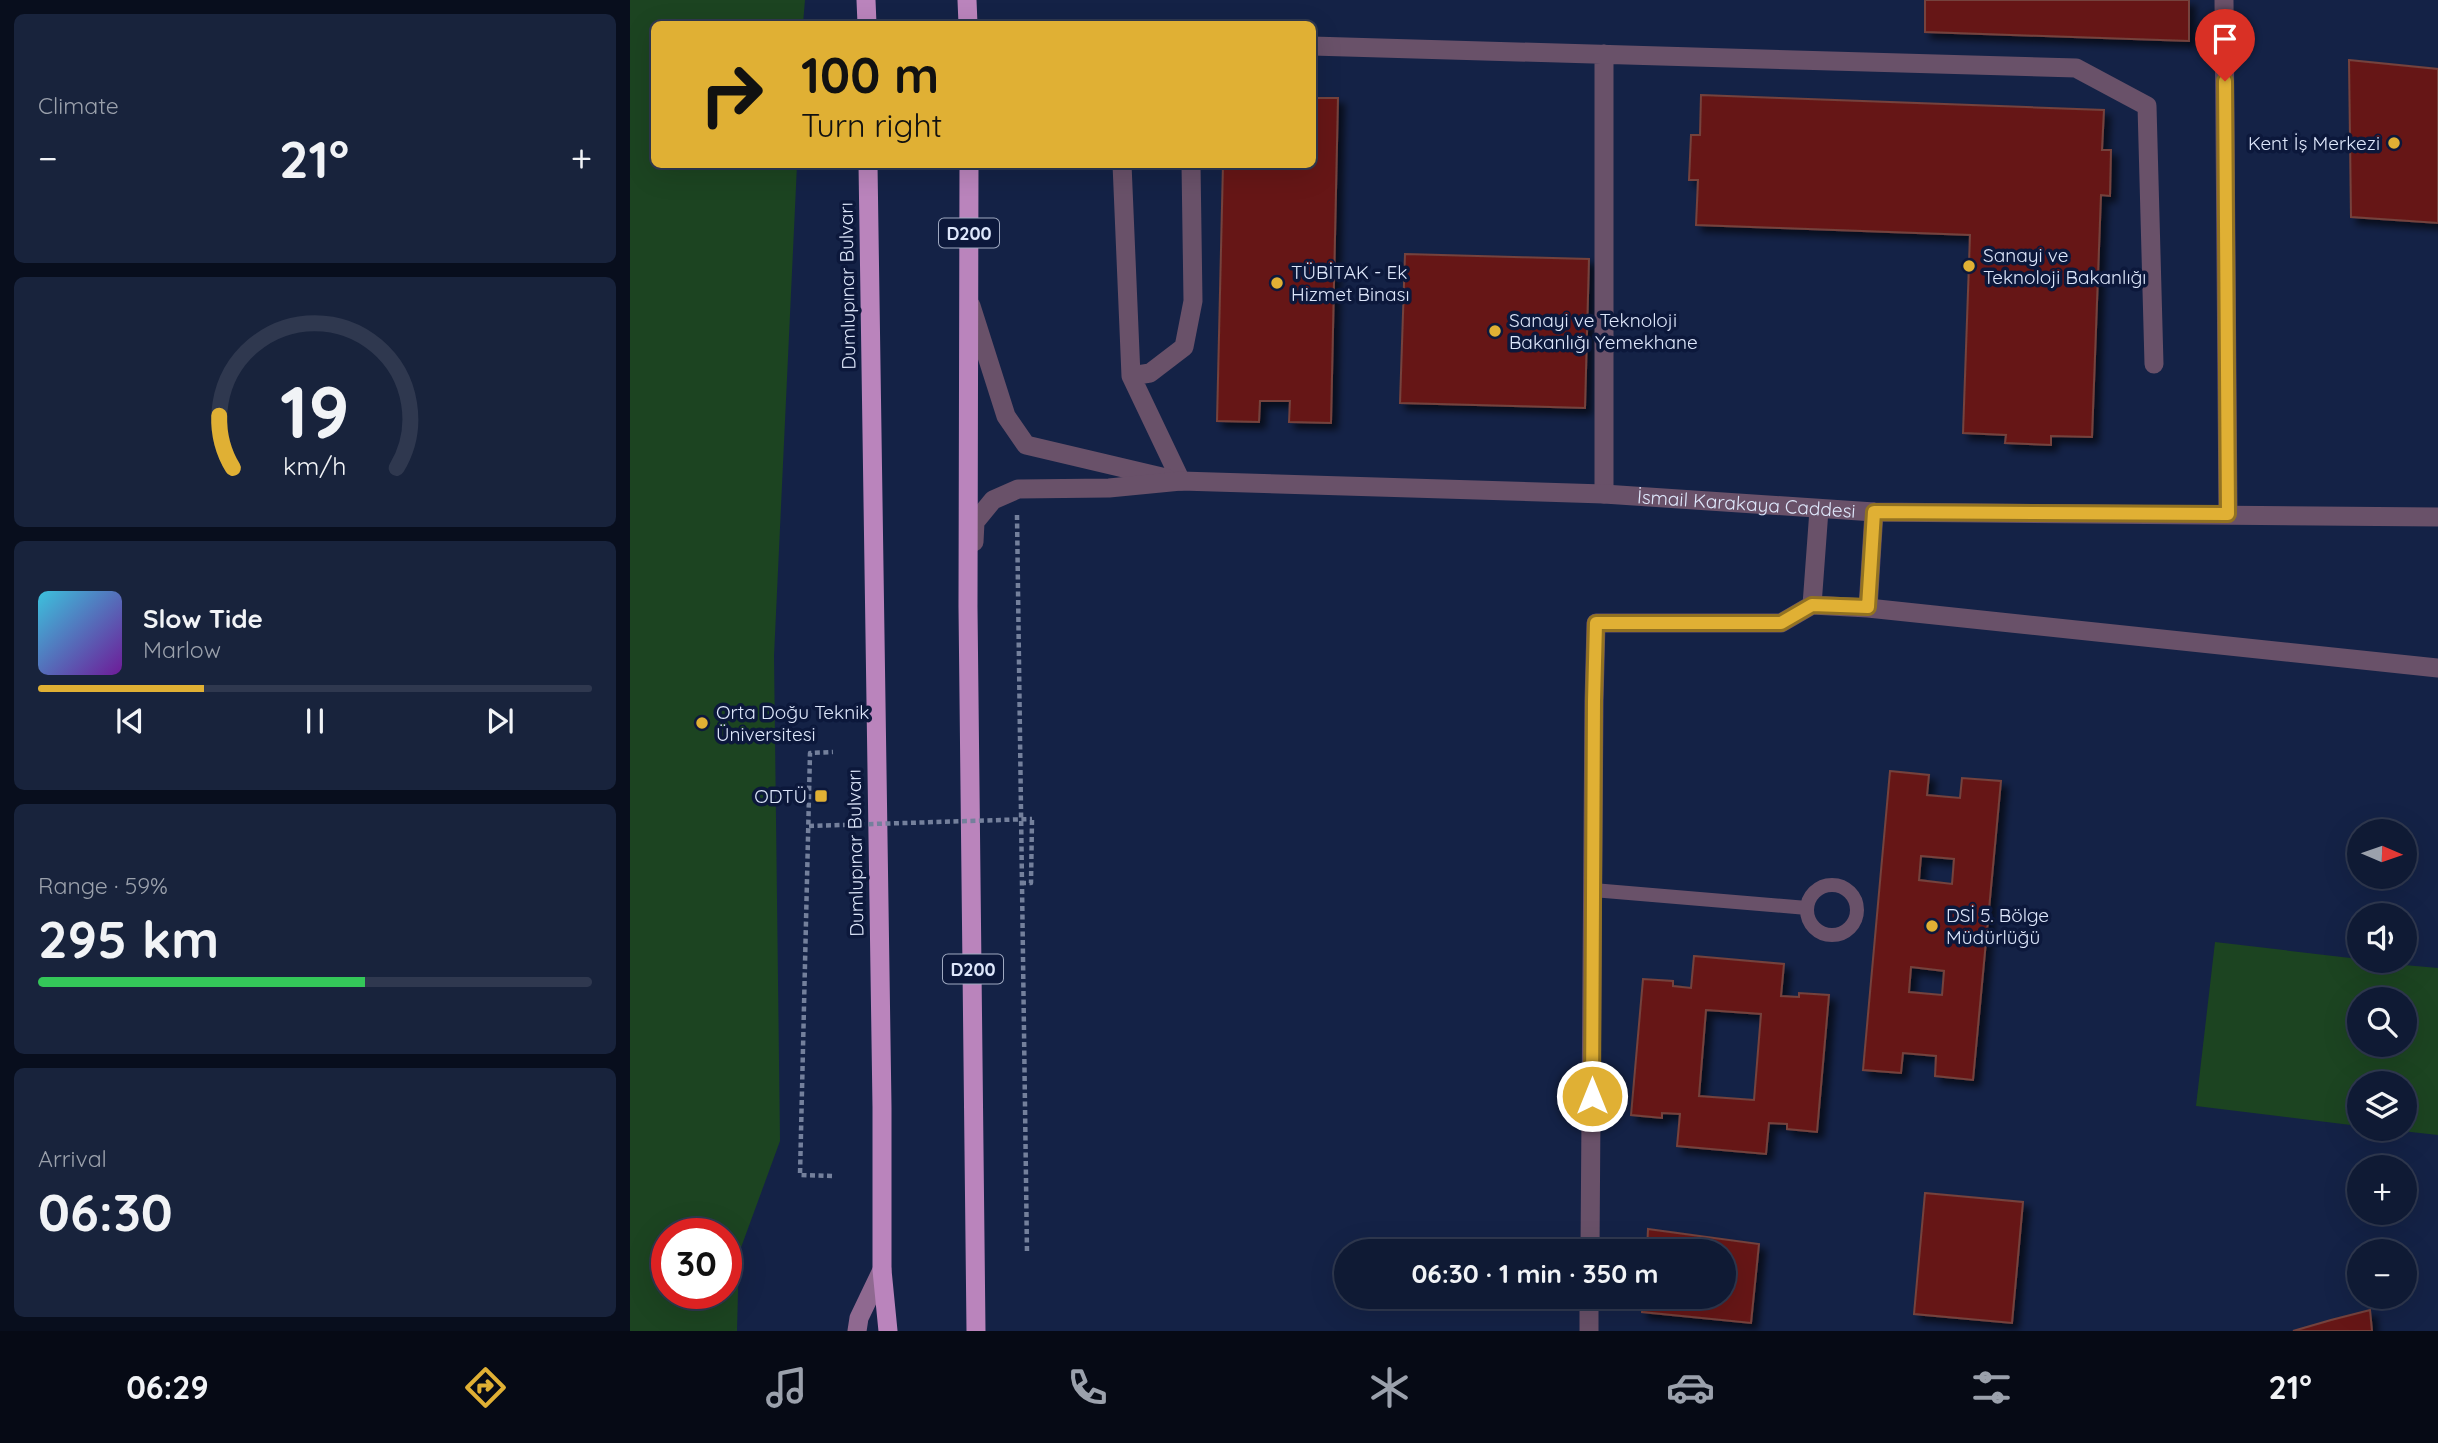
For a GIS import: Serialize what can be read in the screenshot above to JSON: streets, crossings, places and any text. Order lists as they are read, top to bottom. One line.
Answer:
{"streets":{"highway":["D200","Dumlupınar Bulvarı"],"street":["İsmail Karakaya Caddesi"]},"crossings":[["D200","İsmail Karakaya Caddesi"]],"places":{"other":["Kent İş Merkezi","Sanayi ve Teknoloji Bakanlığı","TÜBİTAK - Ek Hizmet Binası","Sanayi ve Teknoloji Bakanlığı Yemekhane","Orta Doğu Teknik Üniversitesi","DSİ 5. Bölge Müdürlüğü"],"transit":["ODTÜ"]},"north":"right","page":{"tile":["Climate",["Range · 59%","295 km"],["Arrival","06:30"]],"turn":["100 m","Turn right"],"heat":["−","21°","+"],"song":["Slow Tide","Marlow"],"map_buttons":["+","−"],"limit":"30","trip":"06:30 · 1 min · 350 m","tabs":["06:29","21°"],"gauge":["19","km/h"]}}
